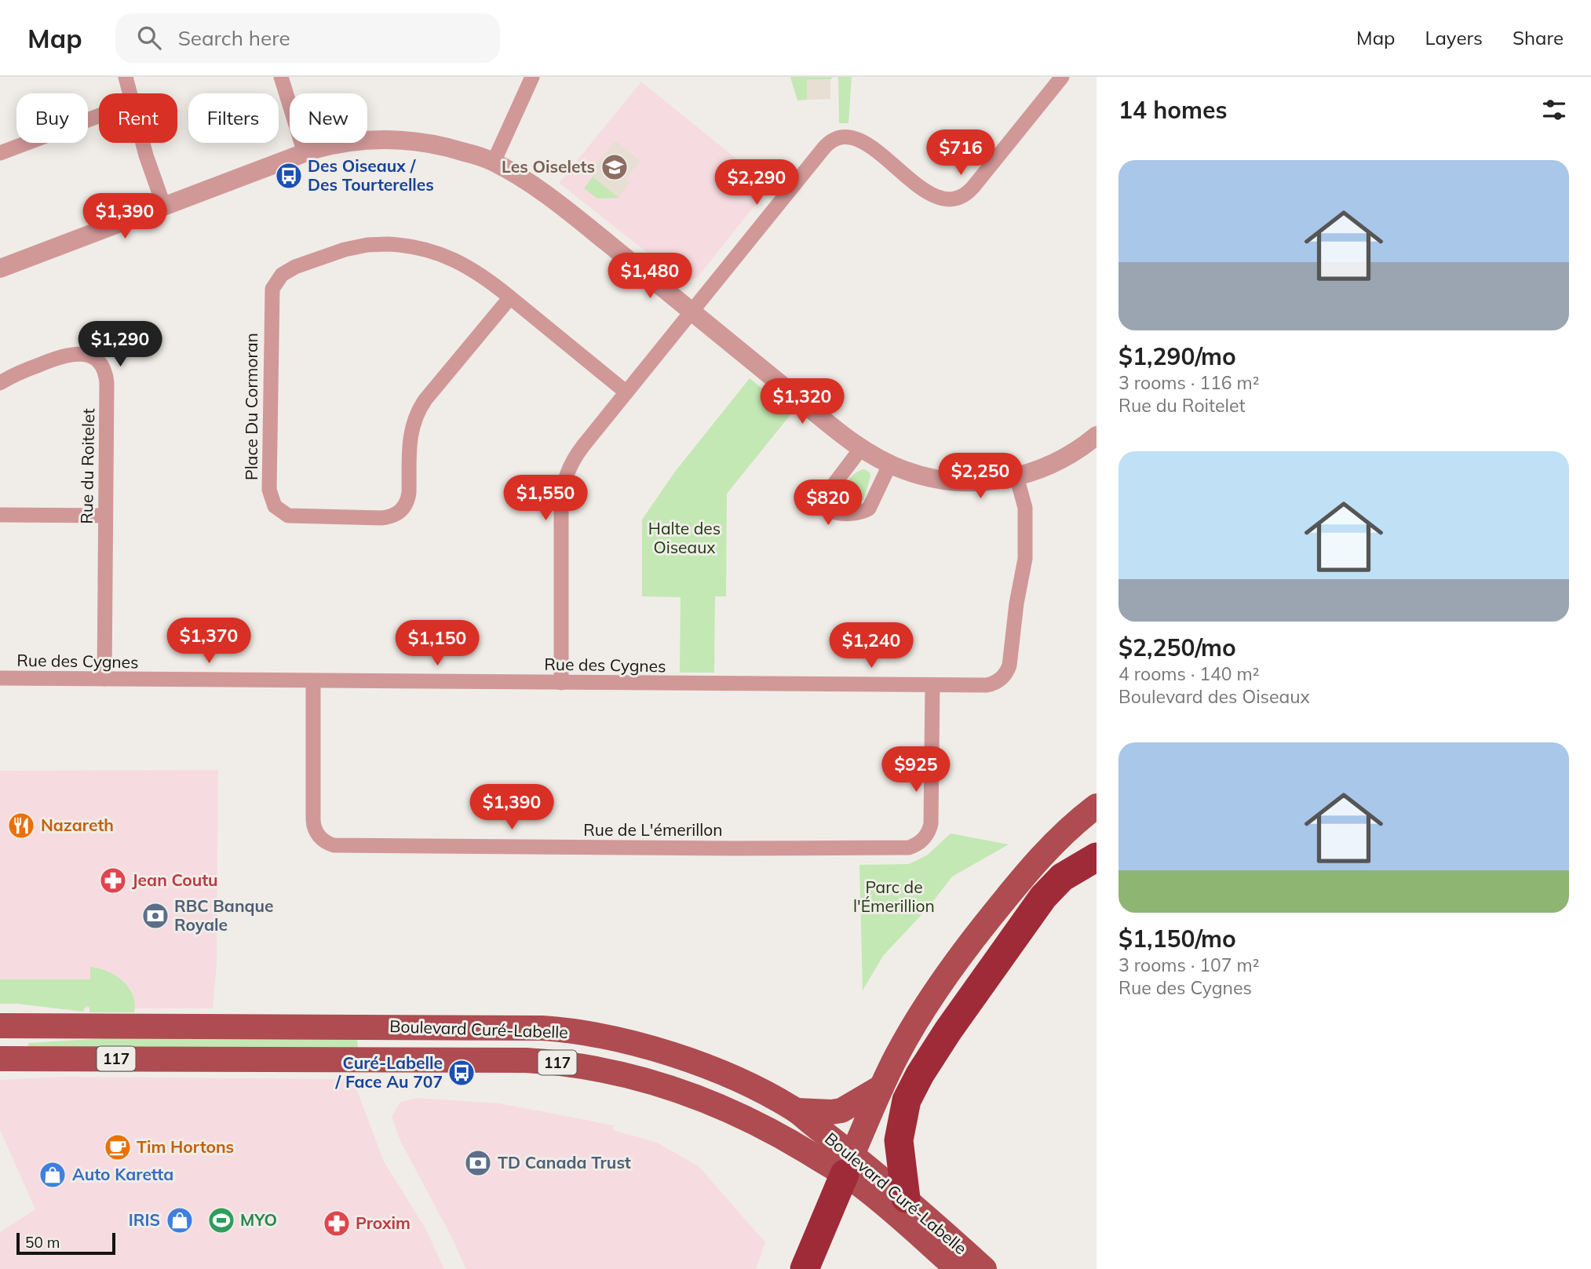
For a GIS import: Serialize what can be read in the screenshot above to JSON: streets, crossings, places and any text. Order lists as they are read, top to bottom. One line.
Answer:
{"streets":{"main road":["Boulevard Curé-Labelle","117"],"street":["Place Du Cormoran","Rue du Roitelet","Rue des Cygnes","Rue de L'émerillon"]},"crossings":[["Rue du Roitelet","Rue des Cygnes"],["Rue des Cygnes","Rue de L'émerillon"]],"parks":["Halte des Oiseaux","Parc de l'Émerillion"],"places":{"school or university":["Les Oiselets"],"bus stop":["Des Oiseaux / Des Tourterelles","Curé-Labelle / Face Au 707"],"restaurant":["Nazareth"],"pharmacy":["Jean Coutu","Proxim"],"bank":["RBC Banque Royale","TD Canada Trust"],"cafe":["Tim Hortons"],"shop":["Auto Karetta","IRIS"],"sports":["MYO"]},"scale_bar":"50 m","page":{"header":"Map","search":"Search here","nav":["Map","Layers","Share"],"heading":"14 homes","chip":["Buy","Rent","Filters","New"],"price":["$716","$2,290","$1,390","$1,480","$1,290","$1,320","$2,250","$1,550","$820","$1,370","$1,150","$1,240","$925","$1,390"],"list":[{"name":"$1,290/mo","note":"3 rooms · 116 m² · Rue du Roitelet"},{"name":"$2,250/mo","note":"4 rooms · 140 m² · Boulevard des Oiseaux"},{"name":"$1,150/mo","note":"3 rooms · 107 m² · Rue des Cygnes"}],"scale":"50 m"}}
